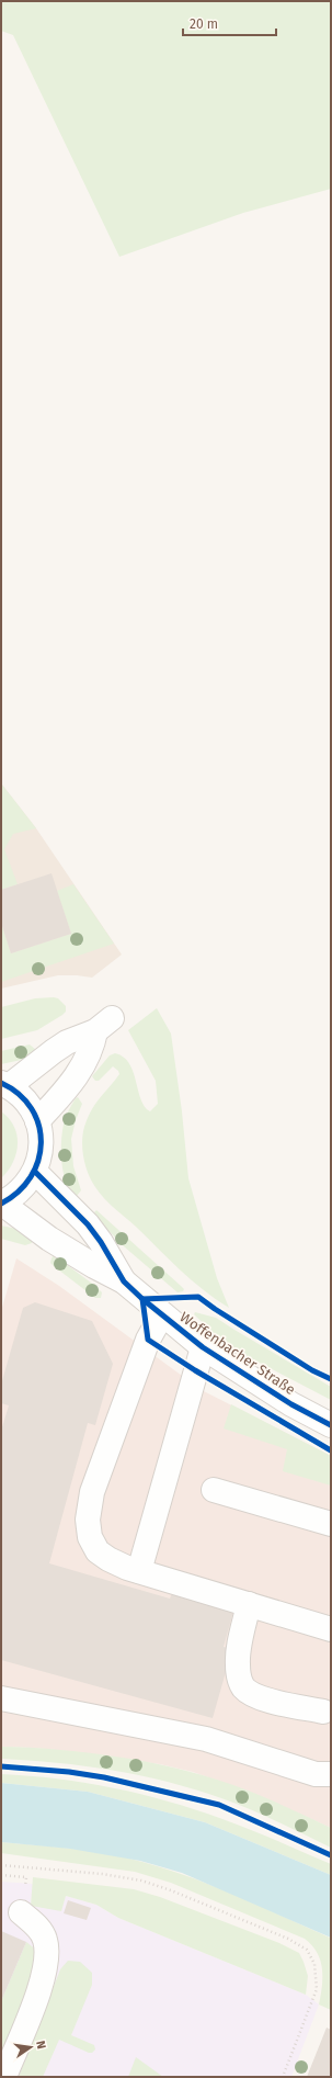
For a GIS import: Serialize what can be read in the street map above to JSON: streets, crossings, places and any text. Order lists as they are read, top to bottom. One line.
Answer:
{"streets":{"street":["Woffenbacher Straße"]},"scale_bar":"20 m","north":"right"}
